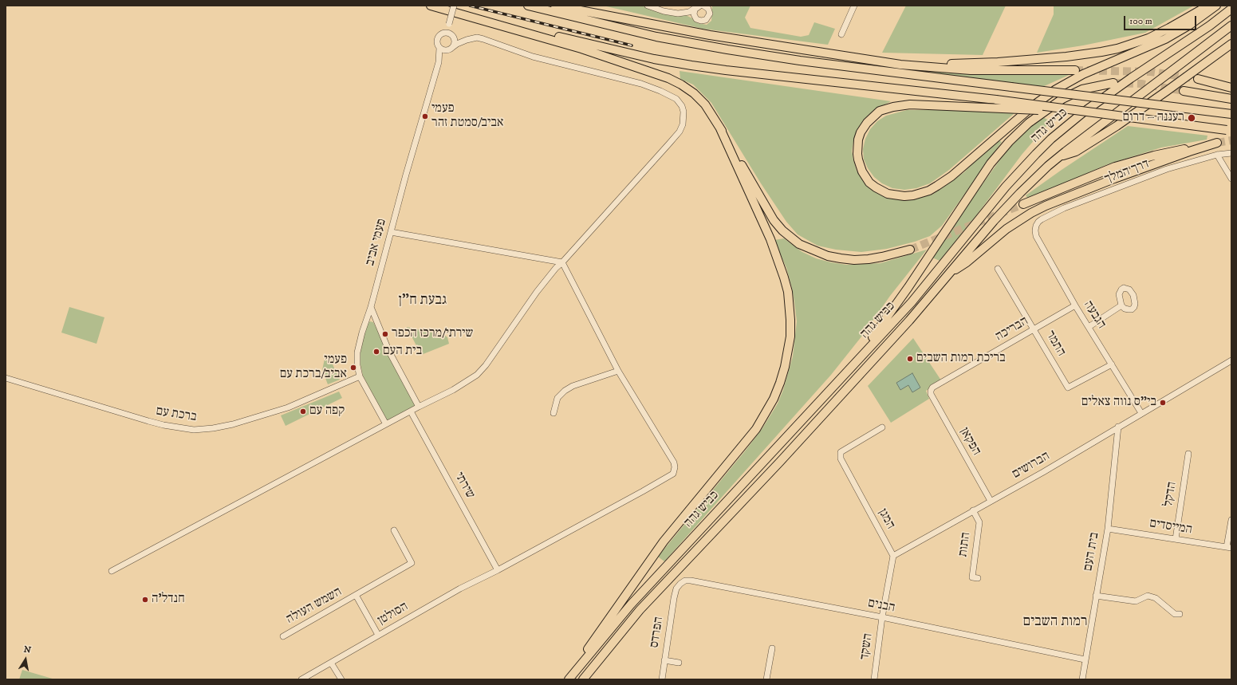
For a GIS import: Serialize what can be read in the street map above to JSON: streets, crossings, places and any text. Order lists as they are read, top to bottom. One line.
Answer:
{"streets":{"highway":["כביש גהה"],"street":["דרך המלך","פעמי אביב","הגבעה","הבריכה","התמר","ברכת עם","הפקאן","הברושים","שירתי","הדקל","המגן","המייסדים","התות","בית העם","השמש העולה","הבנים","הסולטן","הפרדס","השקד"]},"crossings":[["דרך המלך","הגבעה"],["פעמי אביב","ברכת עם"],["הגבעה","הבריכה"],["הגבעה","התמר"],["הגבעה","הברושים"],["הבריכה","התמר"],["הבריכה","הפקאן"],["הפקאן","הברושים"],["הברושים","המגן"],["הברושים","התות"],["הברושים","בית העם"],["שירתי","הסולטן"],["הדקל","המייסדים"],["המייסדים","בית העם"],["בית העם","הבנים"],["השמש העולה","הסולטן"],["הבנים","הפרדס"],["הבנים","השקד"]],"districts":["גבעת ח\"ן","רמות השבים"],"places":["פעמי אביב/סמטת זהר","רעננה – דרום","שירתי/מרכז הכפר","בית העם","בריכת רמות השבים","פעמי אביב/ברכת עם","בי\"ס נווה צאלים","קפה עם","חנדל'ה"],"scale_bar":"100 m","north":"top"}
